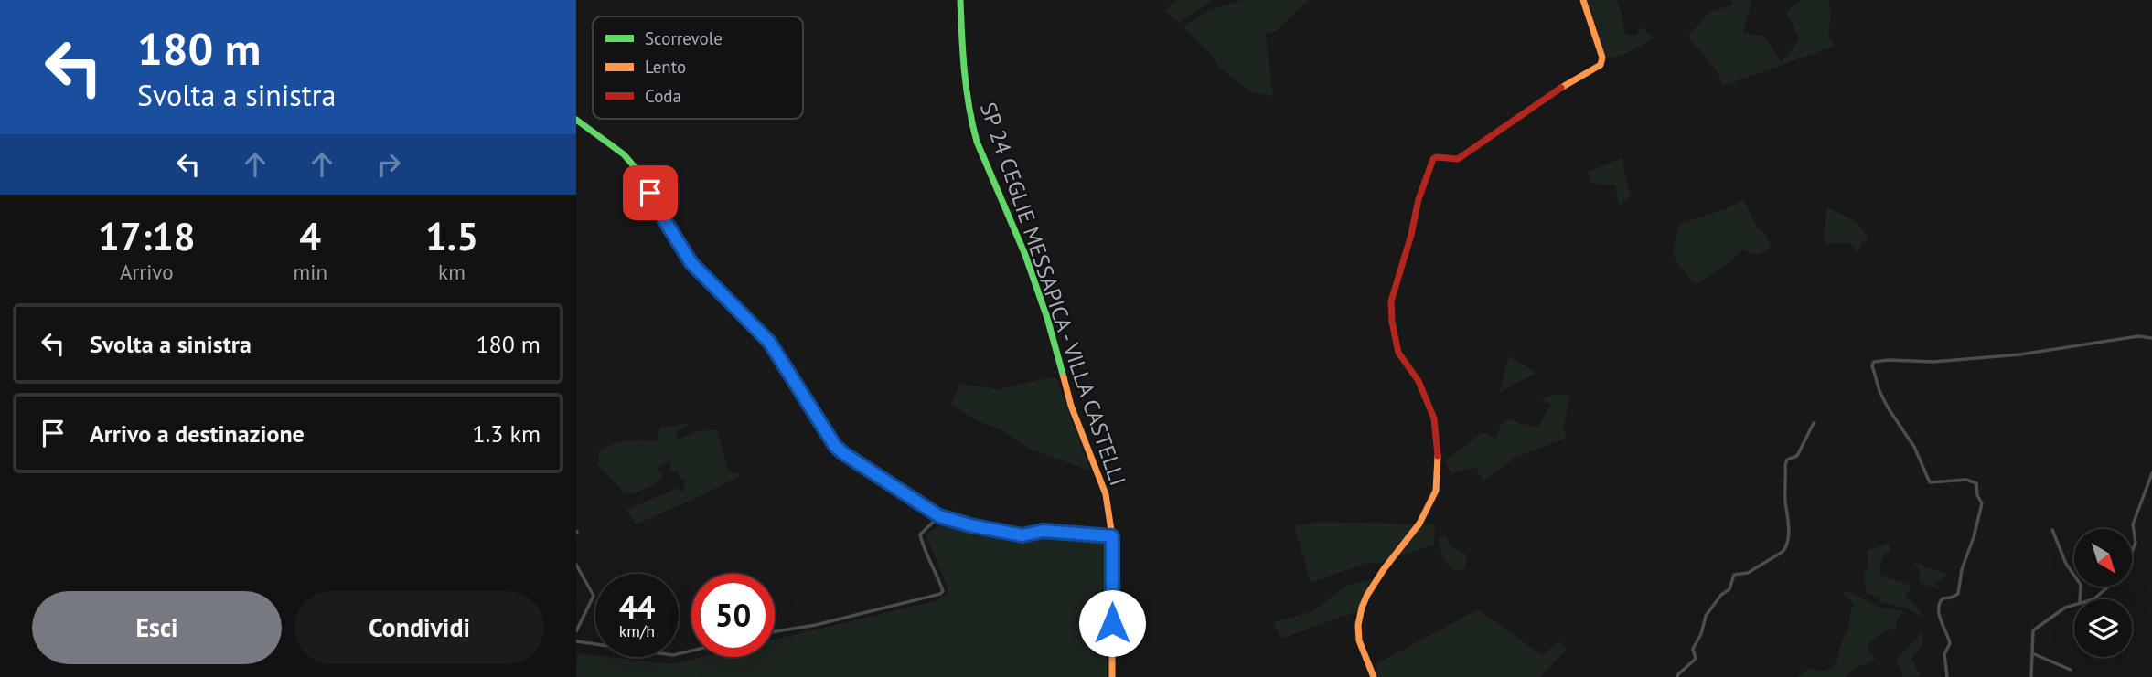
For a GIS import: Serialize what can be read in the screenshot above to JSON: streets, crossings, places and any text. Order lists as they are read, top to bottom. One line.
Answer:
{"streets":{"street":["SP 24 CEGLIE MESSAPICA - VILLA CASTELLI"]},"legend":["Scorrevole","Lento","Coda"],"north":"bottom right","page":{"turn":["180 m","Svolta a sinistra"],"eta":["17:18","Arrivo","4","min","1.5","km"],"list":[{"name":"Svolta a sinistra","value":"180 m"},{"name":"Arrivo a destinazione","value":"1.3 km"}],"speed":"44 km/h","limit":"50","buttons":["Esci","Condividi"]}}
